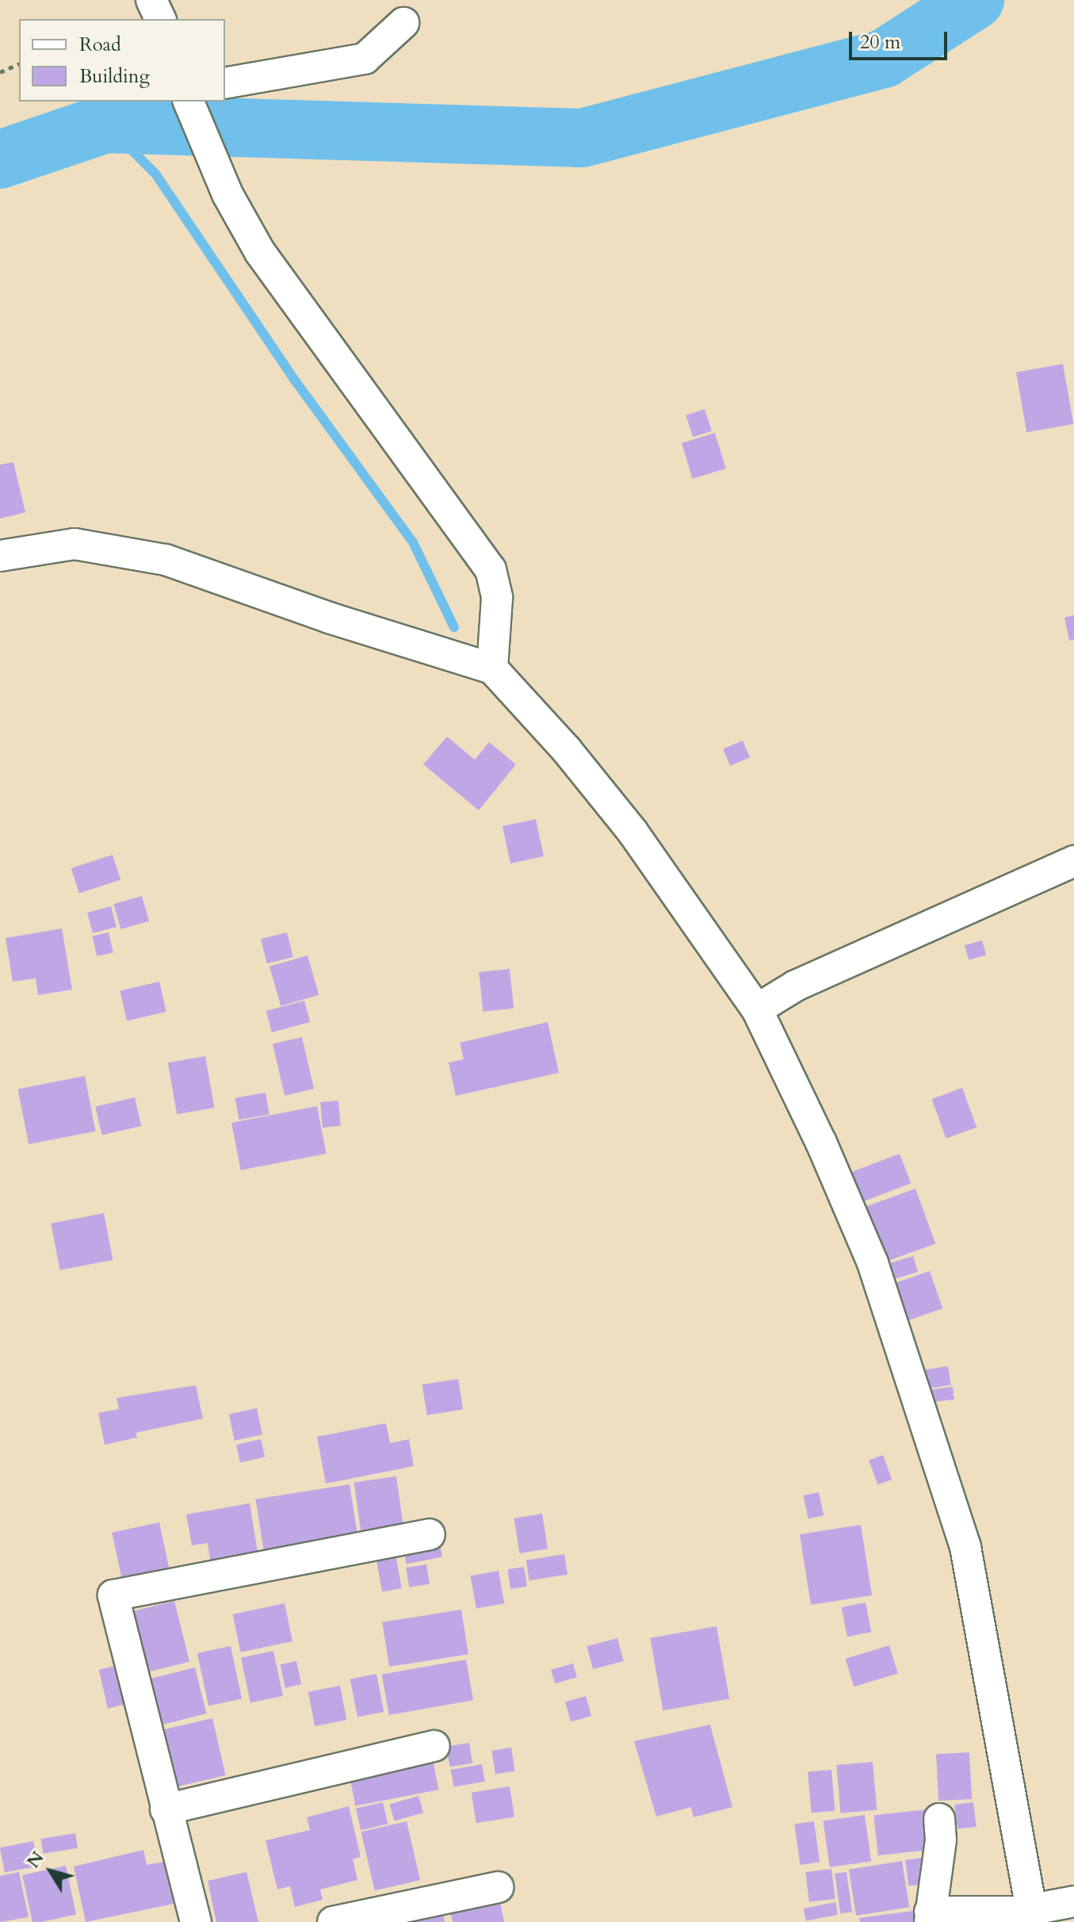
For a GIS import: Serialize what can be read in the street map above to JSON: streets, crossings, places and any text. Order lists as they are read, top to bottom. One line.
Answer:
{"legend":["Road","Building"],"scale_bar":"20 m","north":"top left"}
